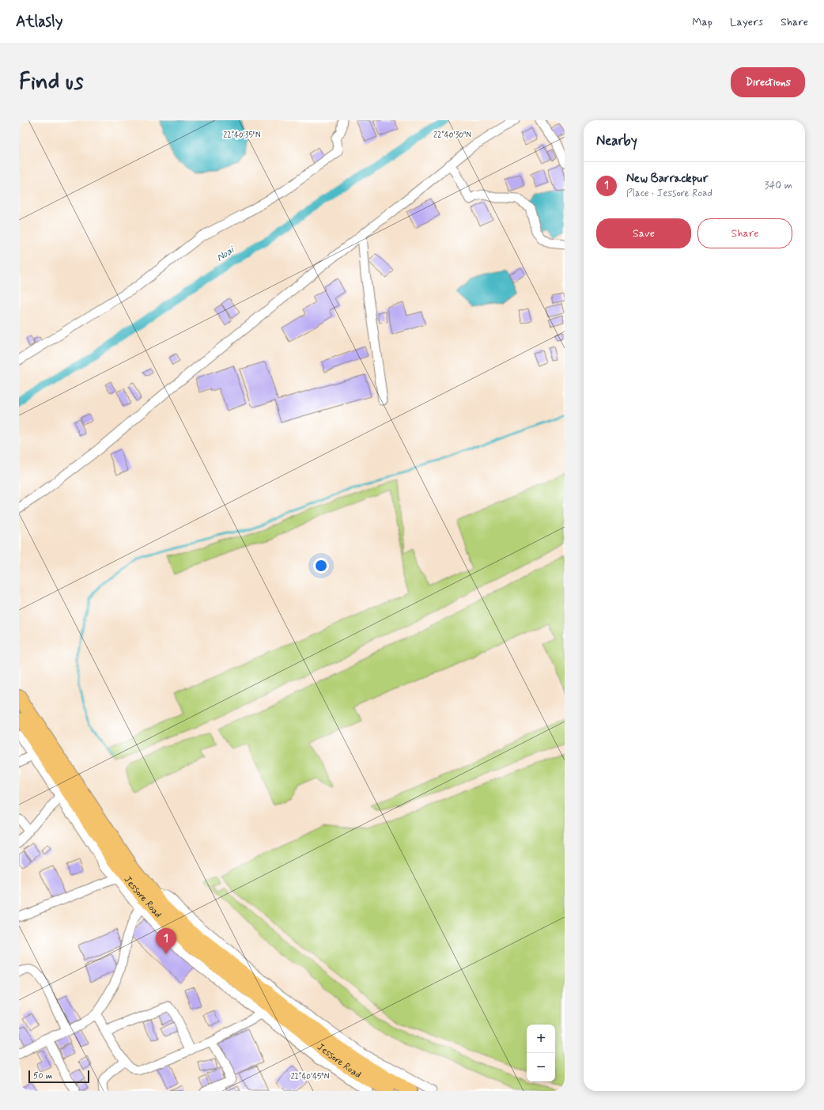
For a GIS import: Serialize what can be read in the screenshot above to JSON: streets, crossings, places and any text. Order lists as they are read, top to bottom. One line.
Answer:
{"streets":{"highway":["Jessore Road"]},"water":["Noai"],"scale_bar":"50 m","page":{"header":"Atlasly","nav":["Map","Layers","Share"],"buttons":["Directions",["Save","Share"]],"title":"Find us","heading":"Nearby","list":[{"mark":"1","name":"New Barrackpur","note":"Place · Jessore Road","value":"340 m"}],"pins":"1","map_buttons":["+","−"],"scale":"50 m"},"coordinates":["22°40'35\"N","22°40'30\"N","22°40'45\"N"]}
